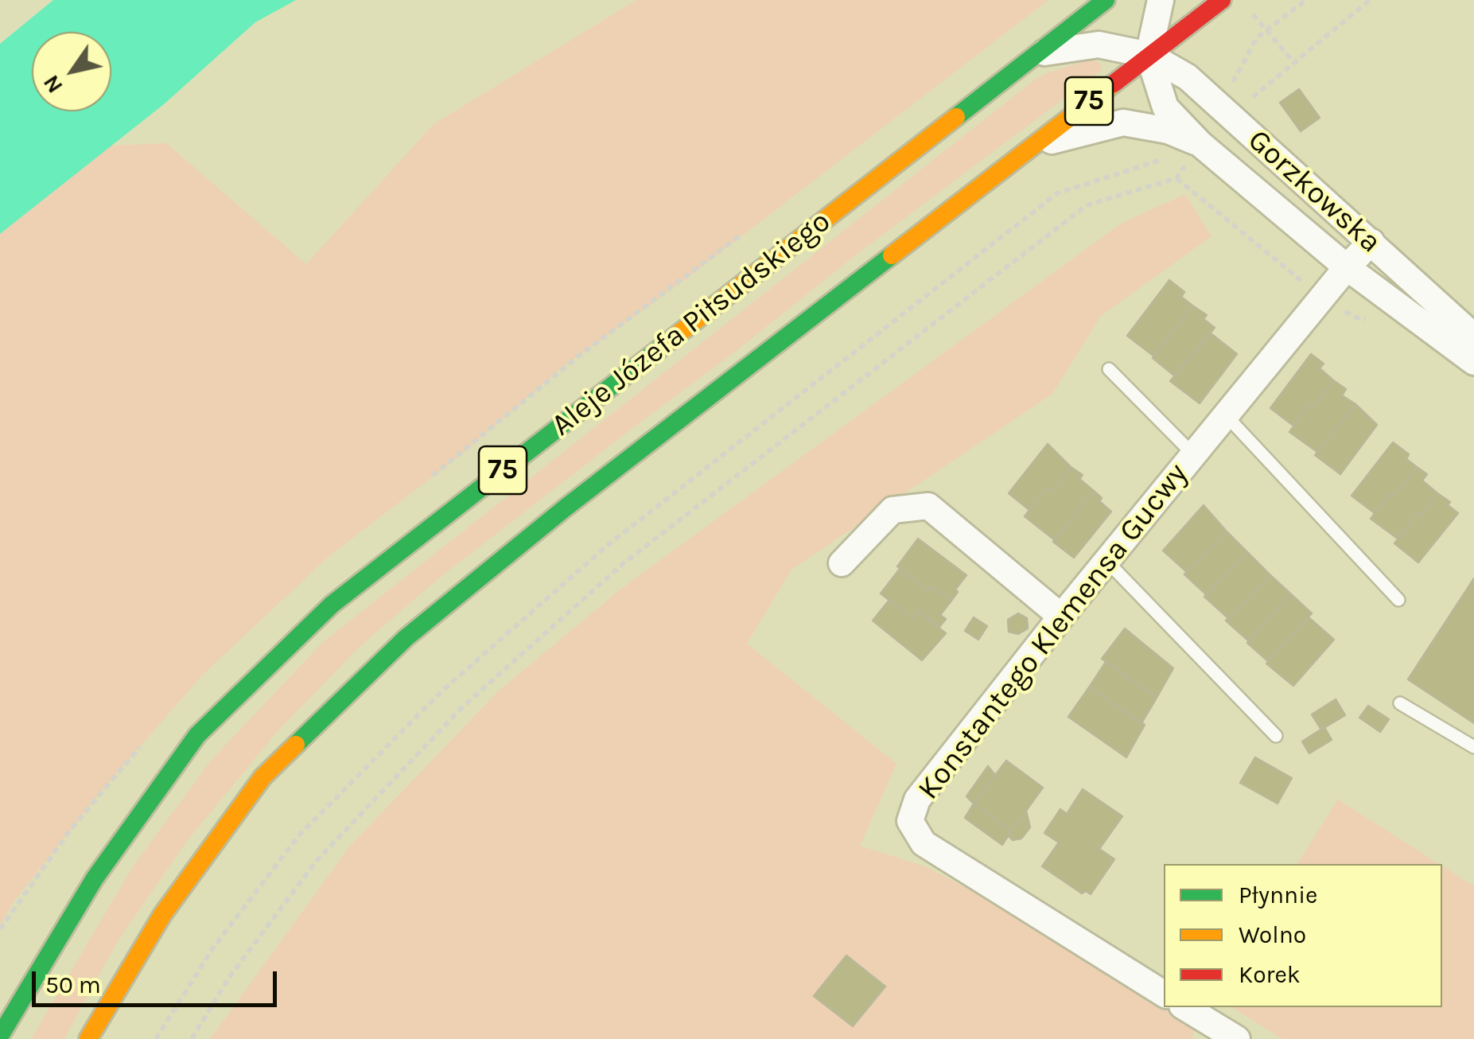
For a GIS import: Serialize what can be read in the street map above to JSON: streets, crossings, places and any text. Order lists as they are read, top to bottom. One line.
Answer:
{"streets":{"main road":["75","Aleje Józefa Piłsudskiego"],"street":["Gorzkowska","Konstantego Klemensa Gucwy"]},"crossings":[["75","Gorzkowska"],["Gorzkowska","Aleje Józefa Piłsudskiego"],["Gorzkowska","Konstantego Klemensa Gucwy"]],"legend":["Płynnie","Wolno","Korek"],"scale_bar":"50 m","north":"bottom left"}
